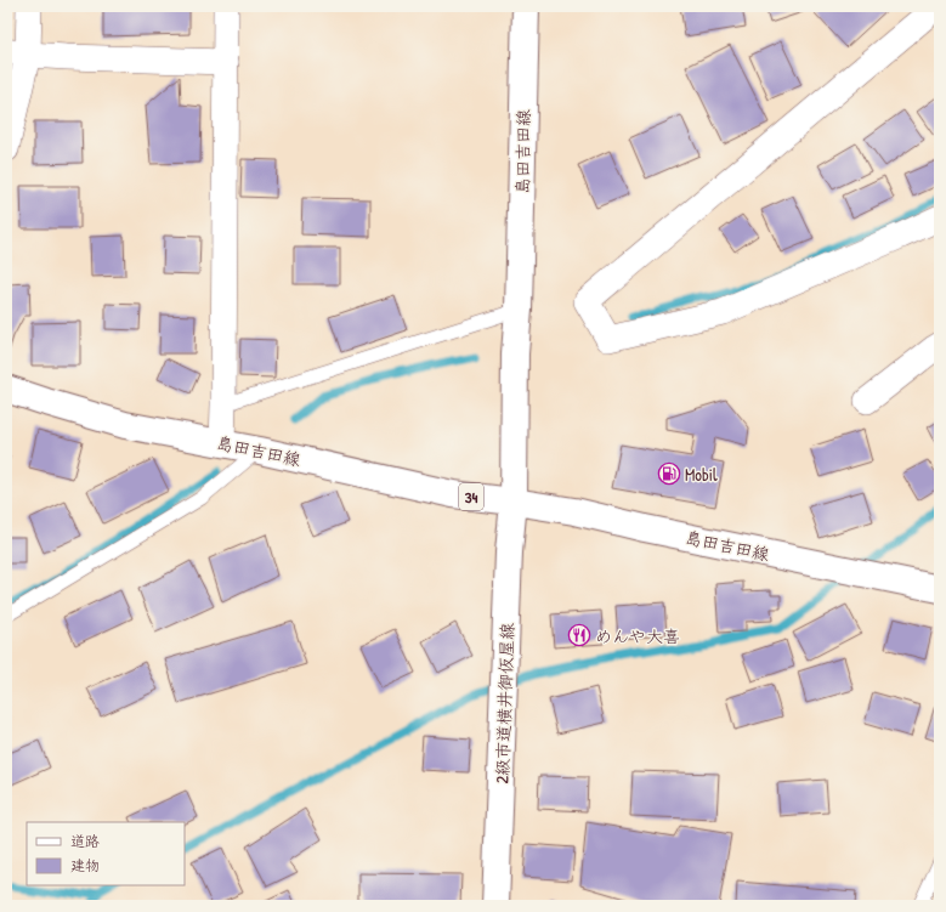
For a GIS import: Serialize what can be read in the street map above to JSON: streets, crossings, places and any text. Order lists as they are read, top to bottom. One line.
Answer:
{"streets":{"main road":["島田吉田線","34","2級市道横井御仮屋線"]},"crossings":[["島田吉田線","2級市道横井御仮屋線"]],"places":{"fuel station":["Mobil"],"restaurant":["めんや大喜"]},"legend":["道路","建物"]}
